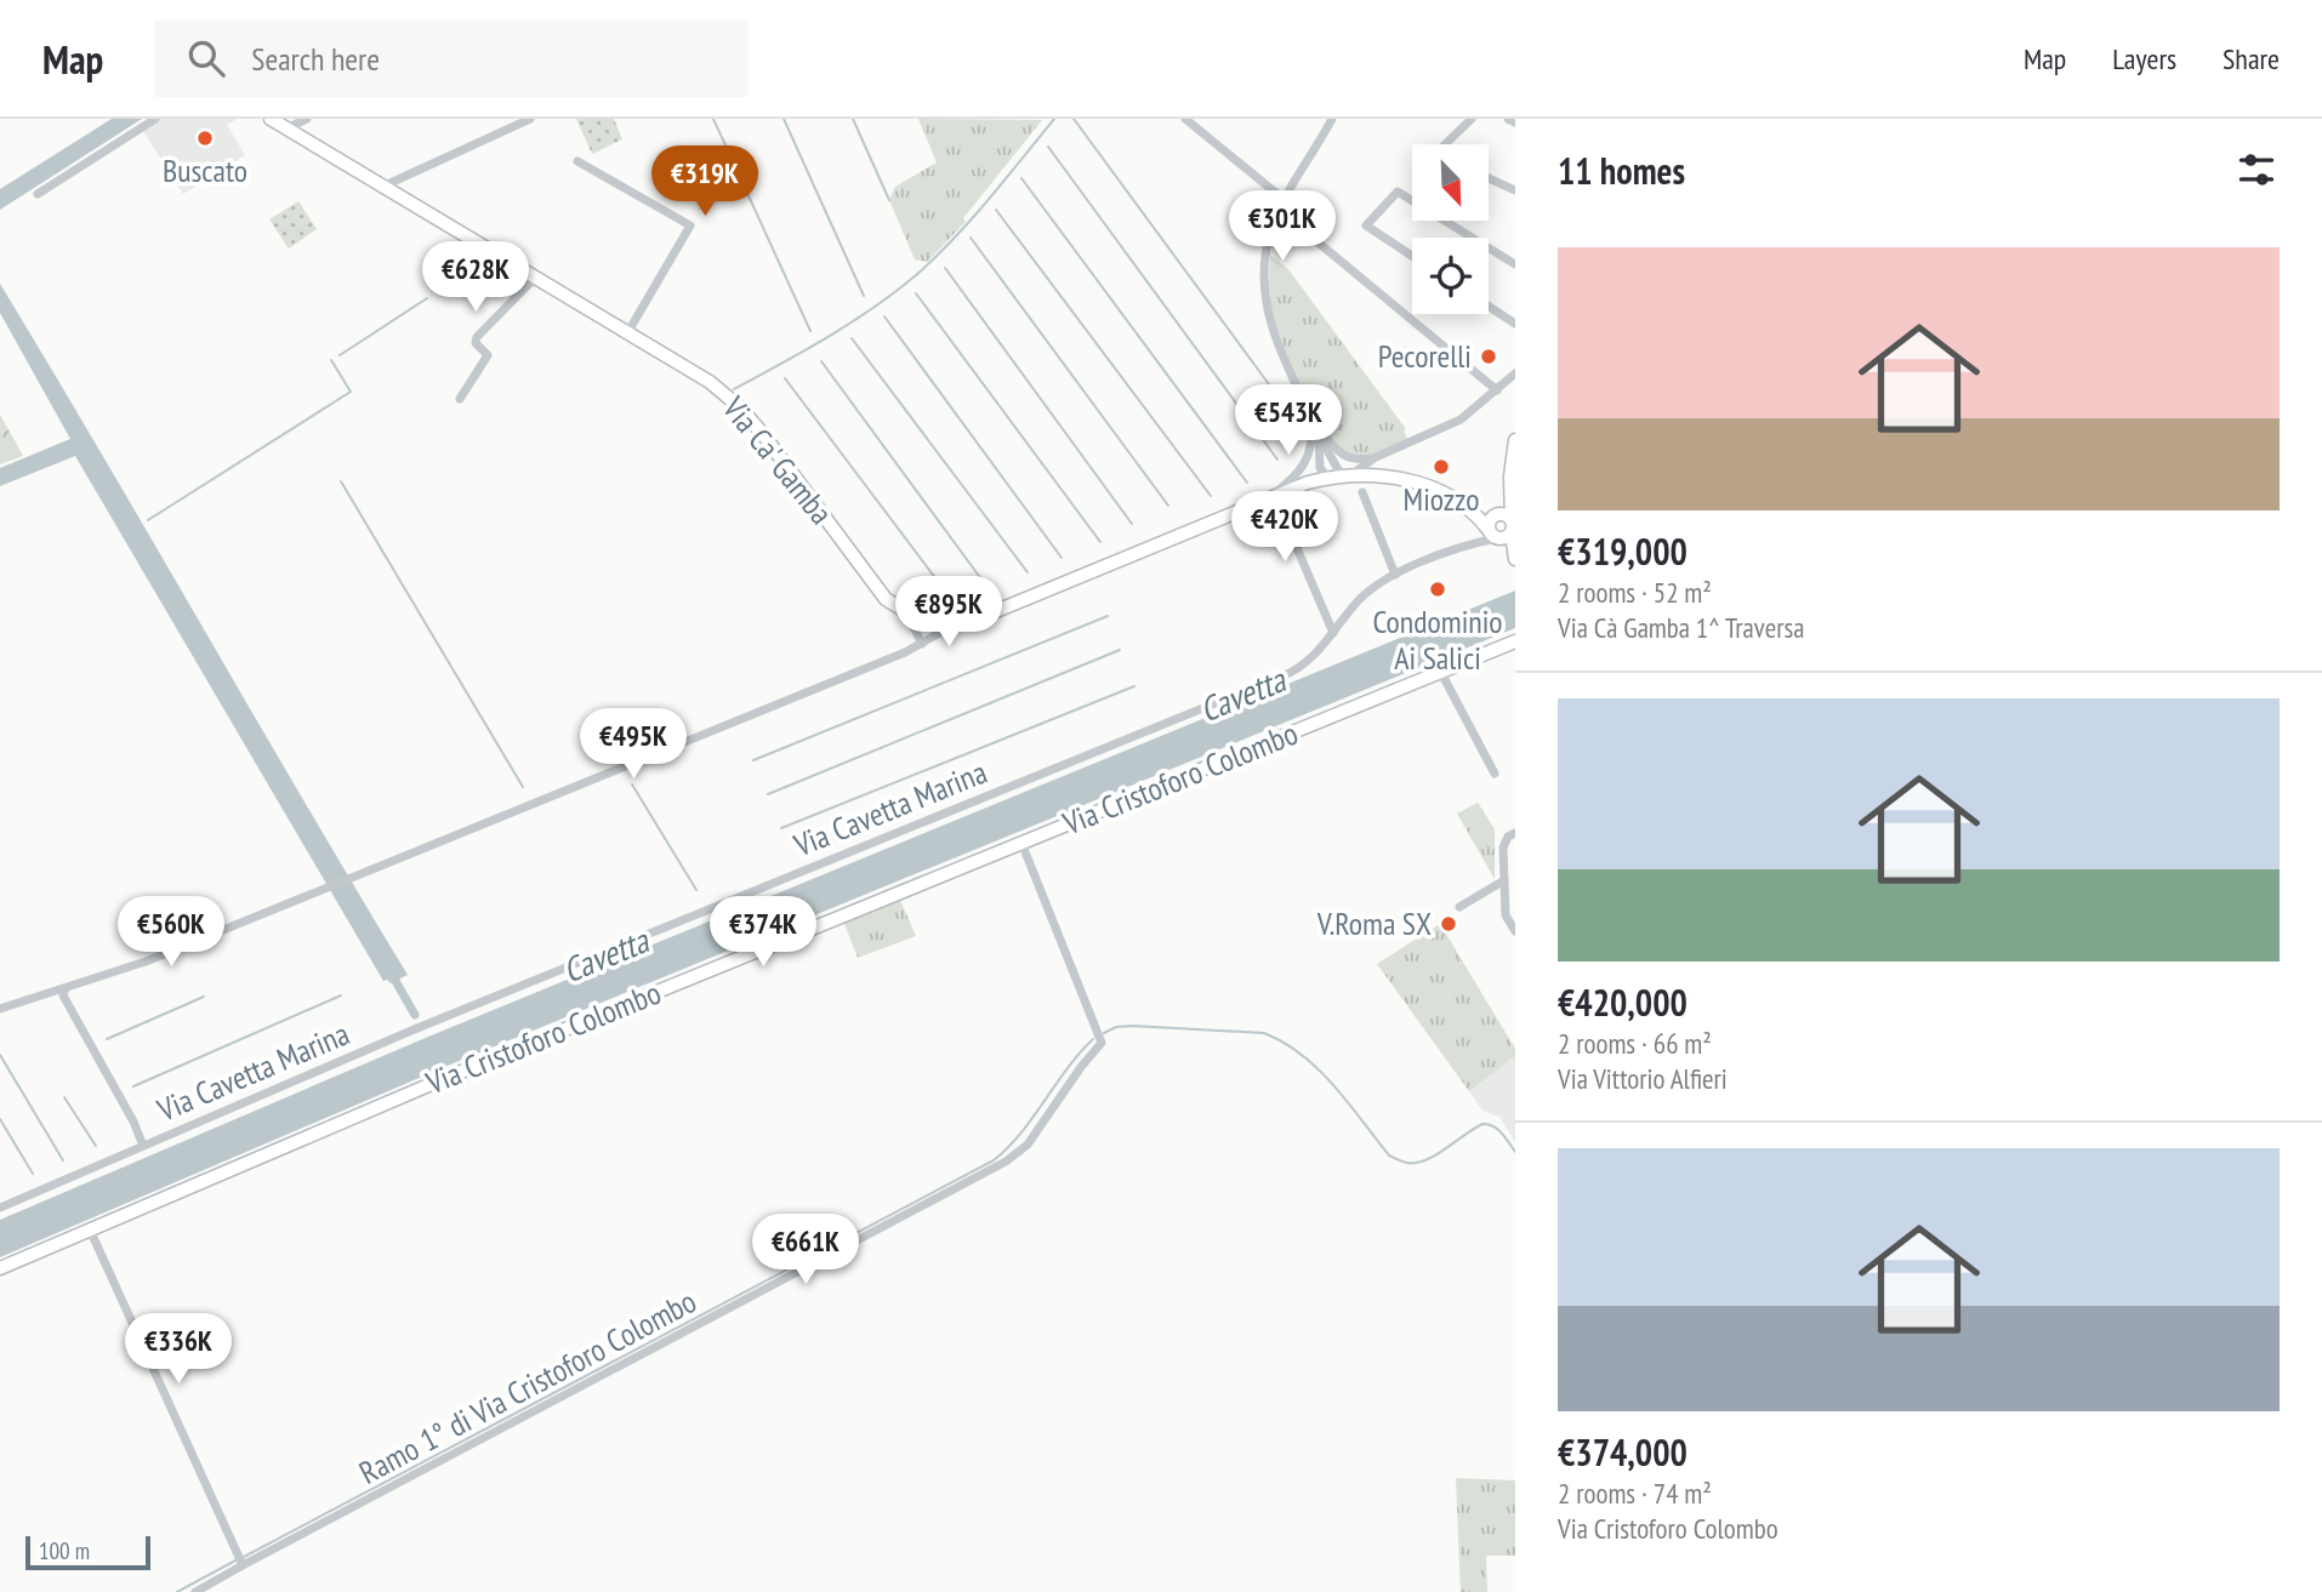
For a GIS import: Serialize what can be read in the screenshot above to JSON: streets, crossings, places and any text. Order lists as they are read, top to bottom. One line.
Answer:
{"streets":{"street":["Via Ca' Gamba","Via Cristoforo Colombo","Via Cavetta Marina","Ramo 1° di Via Cristoforo Colombo"]},"crossings":[["Via Ca' Gamba","Via Cavetta Marina"],["Via Cristoforo Colombo","Ramo 1° di Via Cristoforo Colombo"]],"water":["Cavetta"],"places":["Buscato","Pecorelli","Miozzo","Condominio Ai Salici","V.Roma SX"],"scale_bar":"100 m","north":"bottom right","page":{"header":"Map","search":"Search here","nav":["Map","Layers","Share"],"heading":"11 homes","price":["€319K","€301K","€628K","€543K","€420K","€895K","€495K","€560K","€374K","€661K","€336K"],"list":[{"name":"€319,000","note":"2 rooms · 52 m² · Via Cà Gamba 1^ Traversa"},{"name":"€420,000","note":"2 rooms · 66 m² · Via Vittorio Alfieri"},{"name":"€374,000","note":"2 rooms · 74 m² · Via Cristoforo Colombo"}],"scale":"100 m"}}
